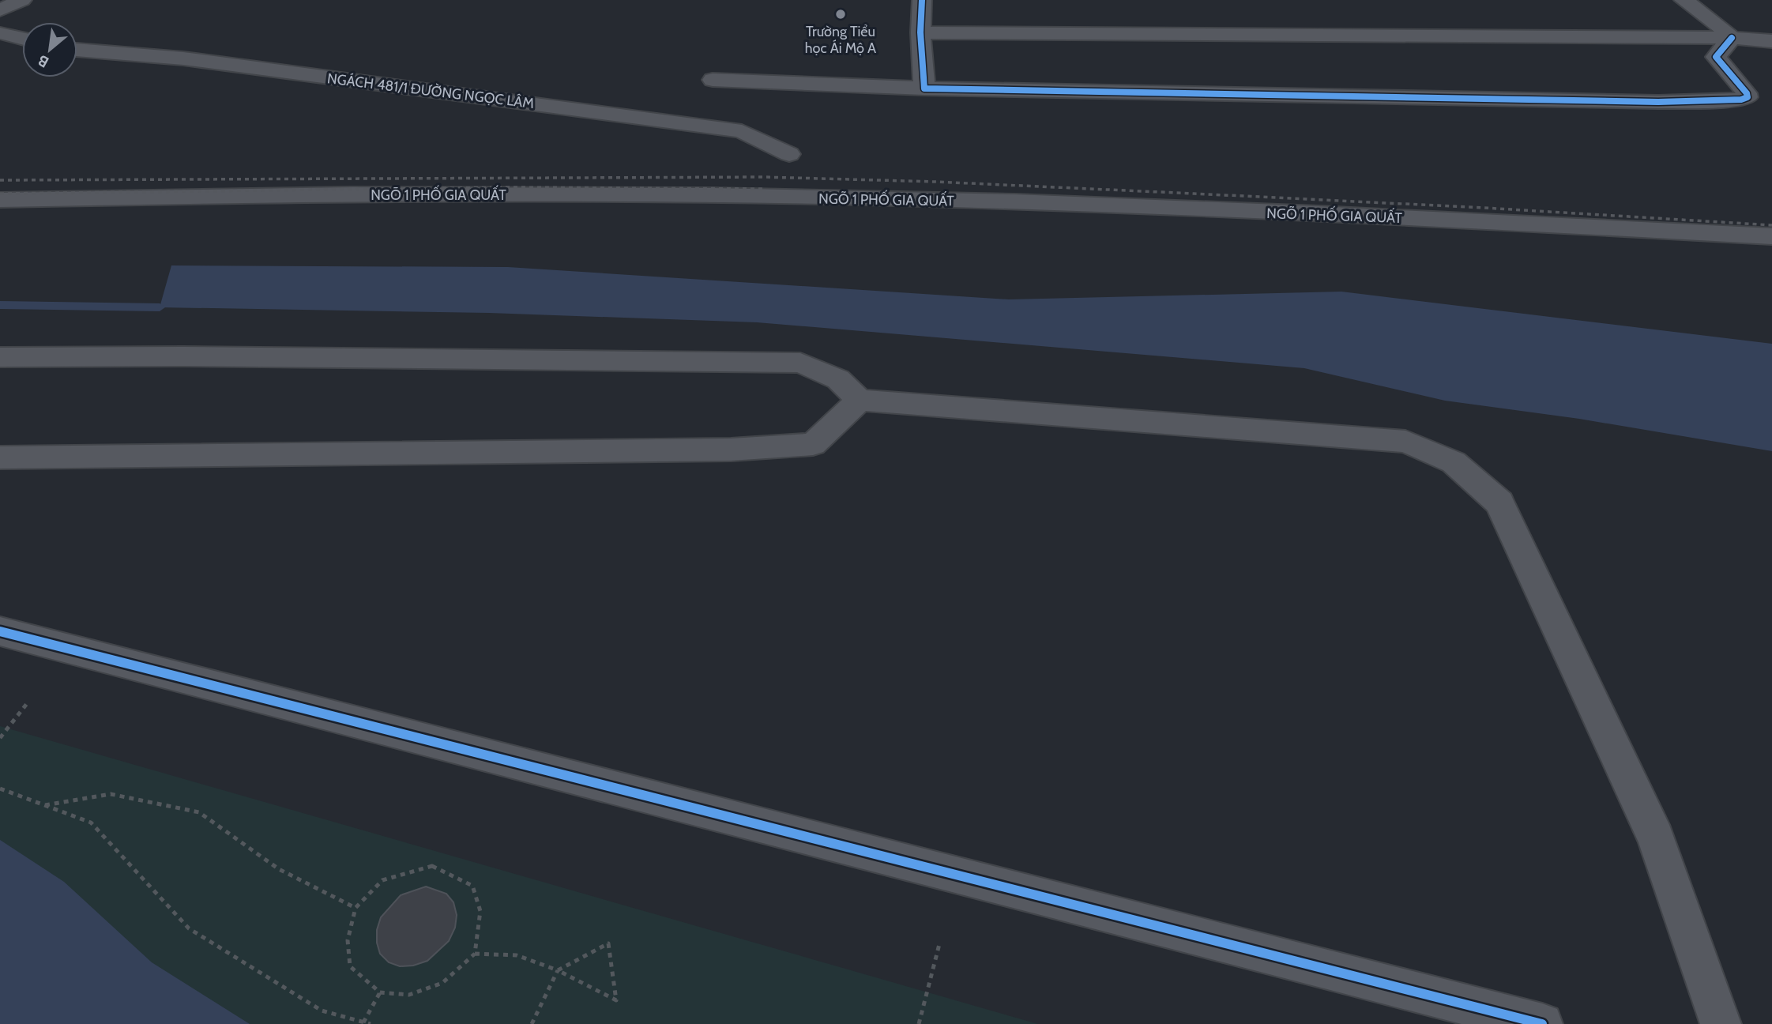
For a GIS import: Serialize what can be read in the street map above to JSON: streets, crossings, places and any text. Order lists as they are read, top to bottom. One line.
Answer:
{"streets":{"street":["NGÁCH 481/1 ĐƯỜNG NGỌC LÂM","NGÕ 1 PHỐ GIA QUẤT"]},"places":["Trường Tiểu học Ái Mộ A"],"north":"bottom left"}
